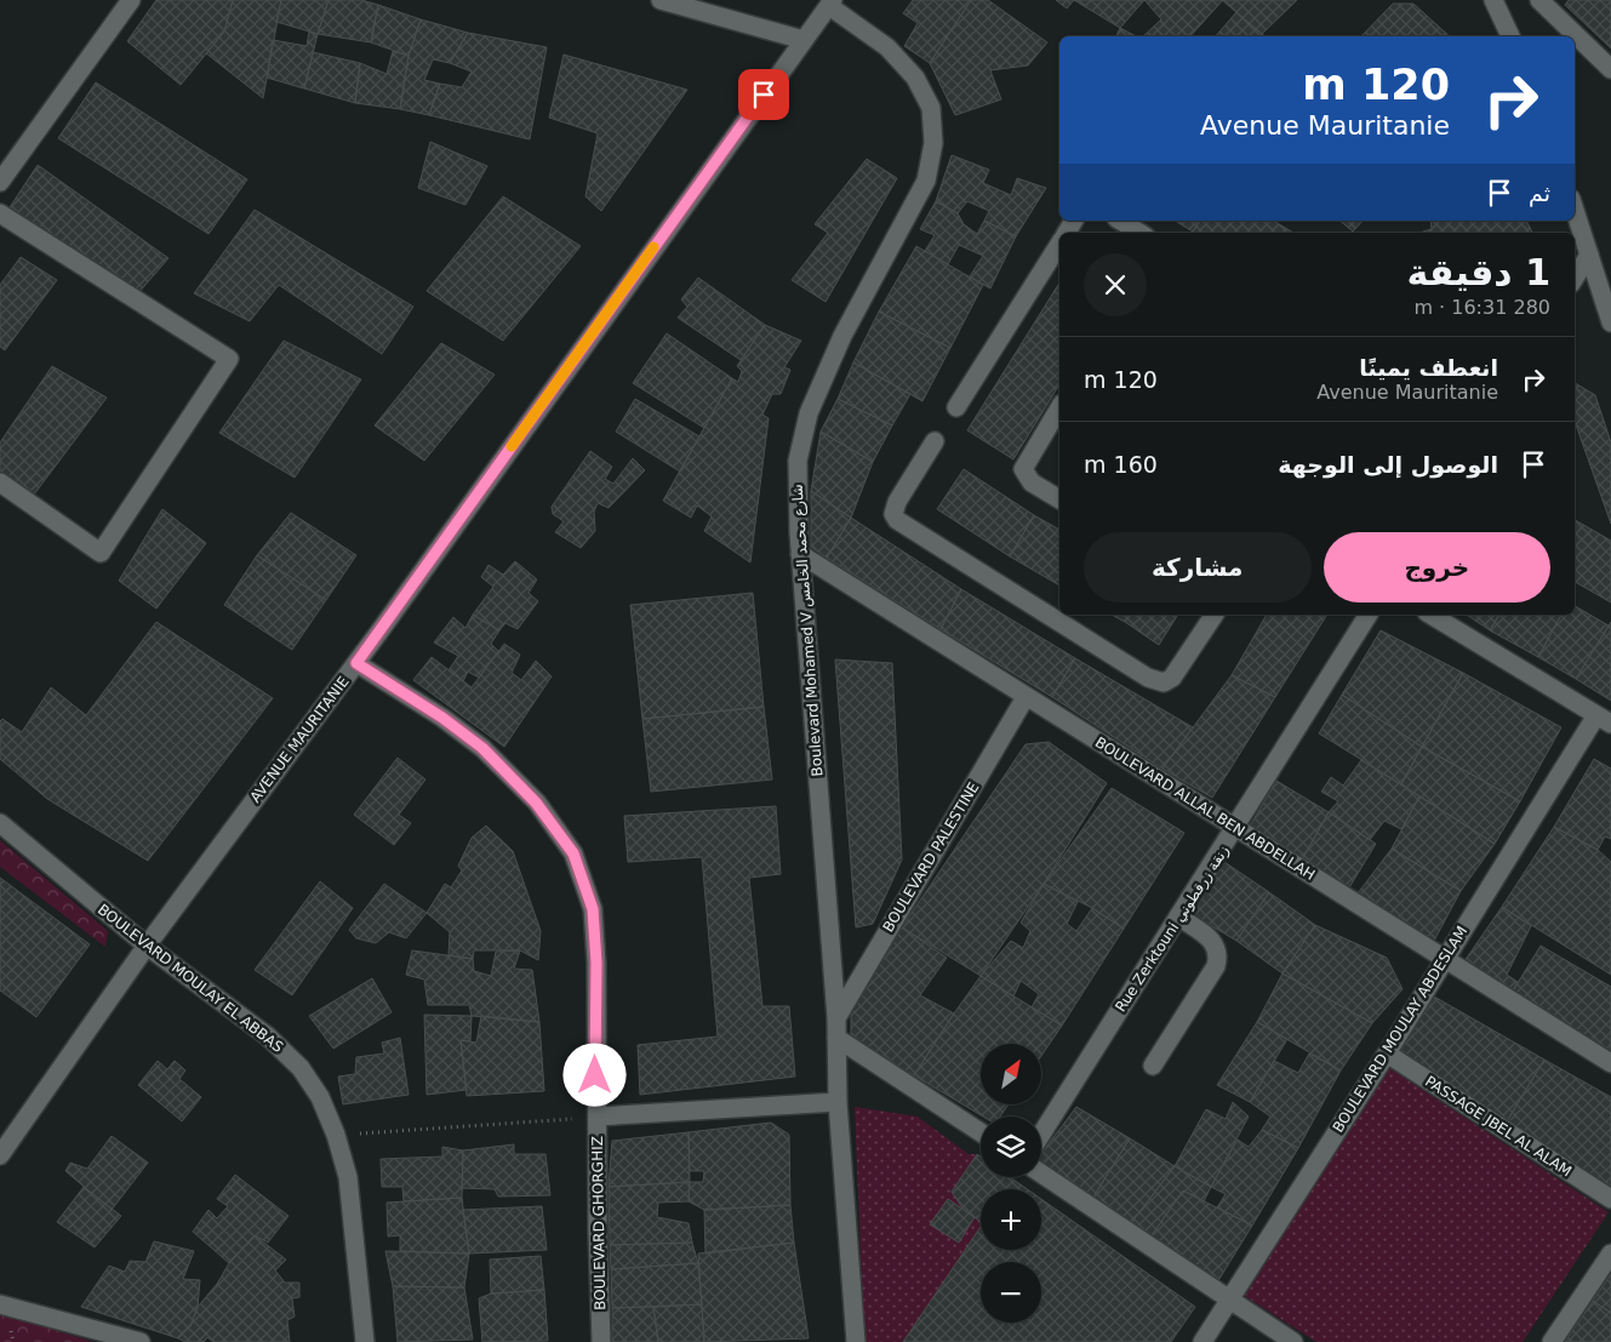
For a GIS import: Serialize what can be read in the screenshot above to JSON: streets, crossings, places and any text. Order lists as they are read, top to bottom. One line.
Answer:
{"streets":{"street":["Boulevard Mohamed V شارع محمد الخامس","AVENUE MAURITANIE","BOULEVARD ALLAL BEN ABDELLAH","BOULEVARD PALESTINE","Rue Zerktouni زنقة زرقطوني","BOULEVARD MOULAY EL ABBAS","BOULEVARD MOULAY ABDESLAM","PASSAGE JBEL AL ALAM","BOULEVARD GHORGHIZ"]},"crossings":[["Boulevard Mohamed V شارع محمد الخامس","AVENUE MAURITANIE"],["Boulevard Mohamed V شارع محمد الخامس","BOULEVARD ALLAL BEN ABDELLAH"],["Boulevard Mohamed V شارع محمد الخامس","BOULEVARD PALESTINE"],["AVENUE MAURITANIE","BOULEVARD MOULAY EL ABBAS"],["AVENUE MAURITANIE","BOULEVARD GHORGHIZ"],["BOULEVARD ALLAL BEN ABDELLAH","BOULEVARD PALESTINE"],["BOULEVARD ALLAL BEN ABDELLAH","Rue Zerktouni زنقة زرقطوني"],["BOULEVARD ALLAL BEN ABDELLAH","BOULEVARD MOULAY ABDESLAM"],["BOULEVARD MOULAY ABDESLAM","PASSAGE JBEL AL ALAM"]],"north":"top right","page":{"turn":["120 m","Avenue Mauritanie"],"then":"ثم","heading":["1 دقيقة","280 m · 16:31"],"list":[{"name":"انعطف يمينًا","note":"Avenue Mauritanie","value":"120 m"},{"name":"الوصول إلى الوجهة","value":"160 m"}],"buttons":["خروج","مشاركة"],"map_buttons":["+","−"]}}
